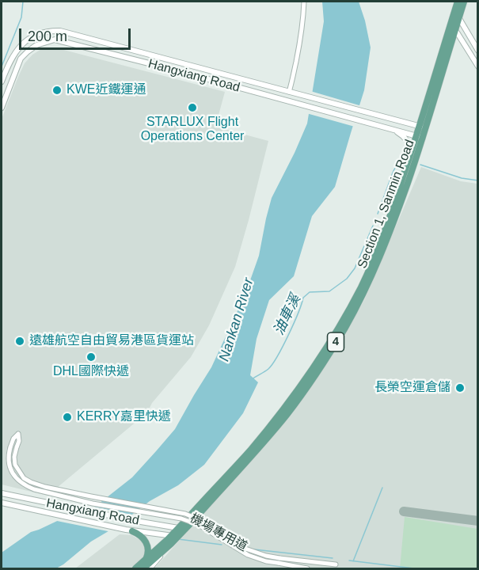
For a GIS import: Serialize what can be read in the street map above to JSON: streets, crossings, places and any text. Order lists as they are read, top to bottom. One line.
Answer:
{"streets":{"main road":["Section 1, Sanmin Road","4"],"street":["Hangxiang Road","機場專用道"]},"crossings":[["Hangxiang Road","Section 1, Sanmin Road"],["Section 1, Sanmin Road","4"]],"water":["油車溪","Nankan River"],"places":["KWE近鐵運通","STARLUX Flight Operations Center","遠雄航空自由貿易港區貨運站","DHL國際快遞","長榮空運倉儲","KERRY嘉里快遞"],"scale_bar":"200 m"}
